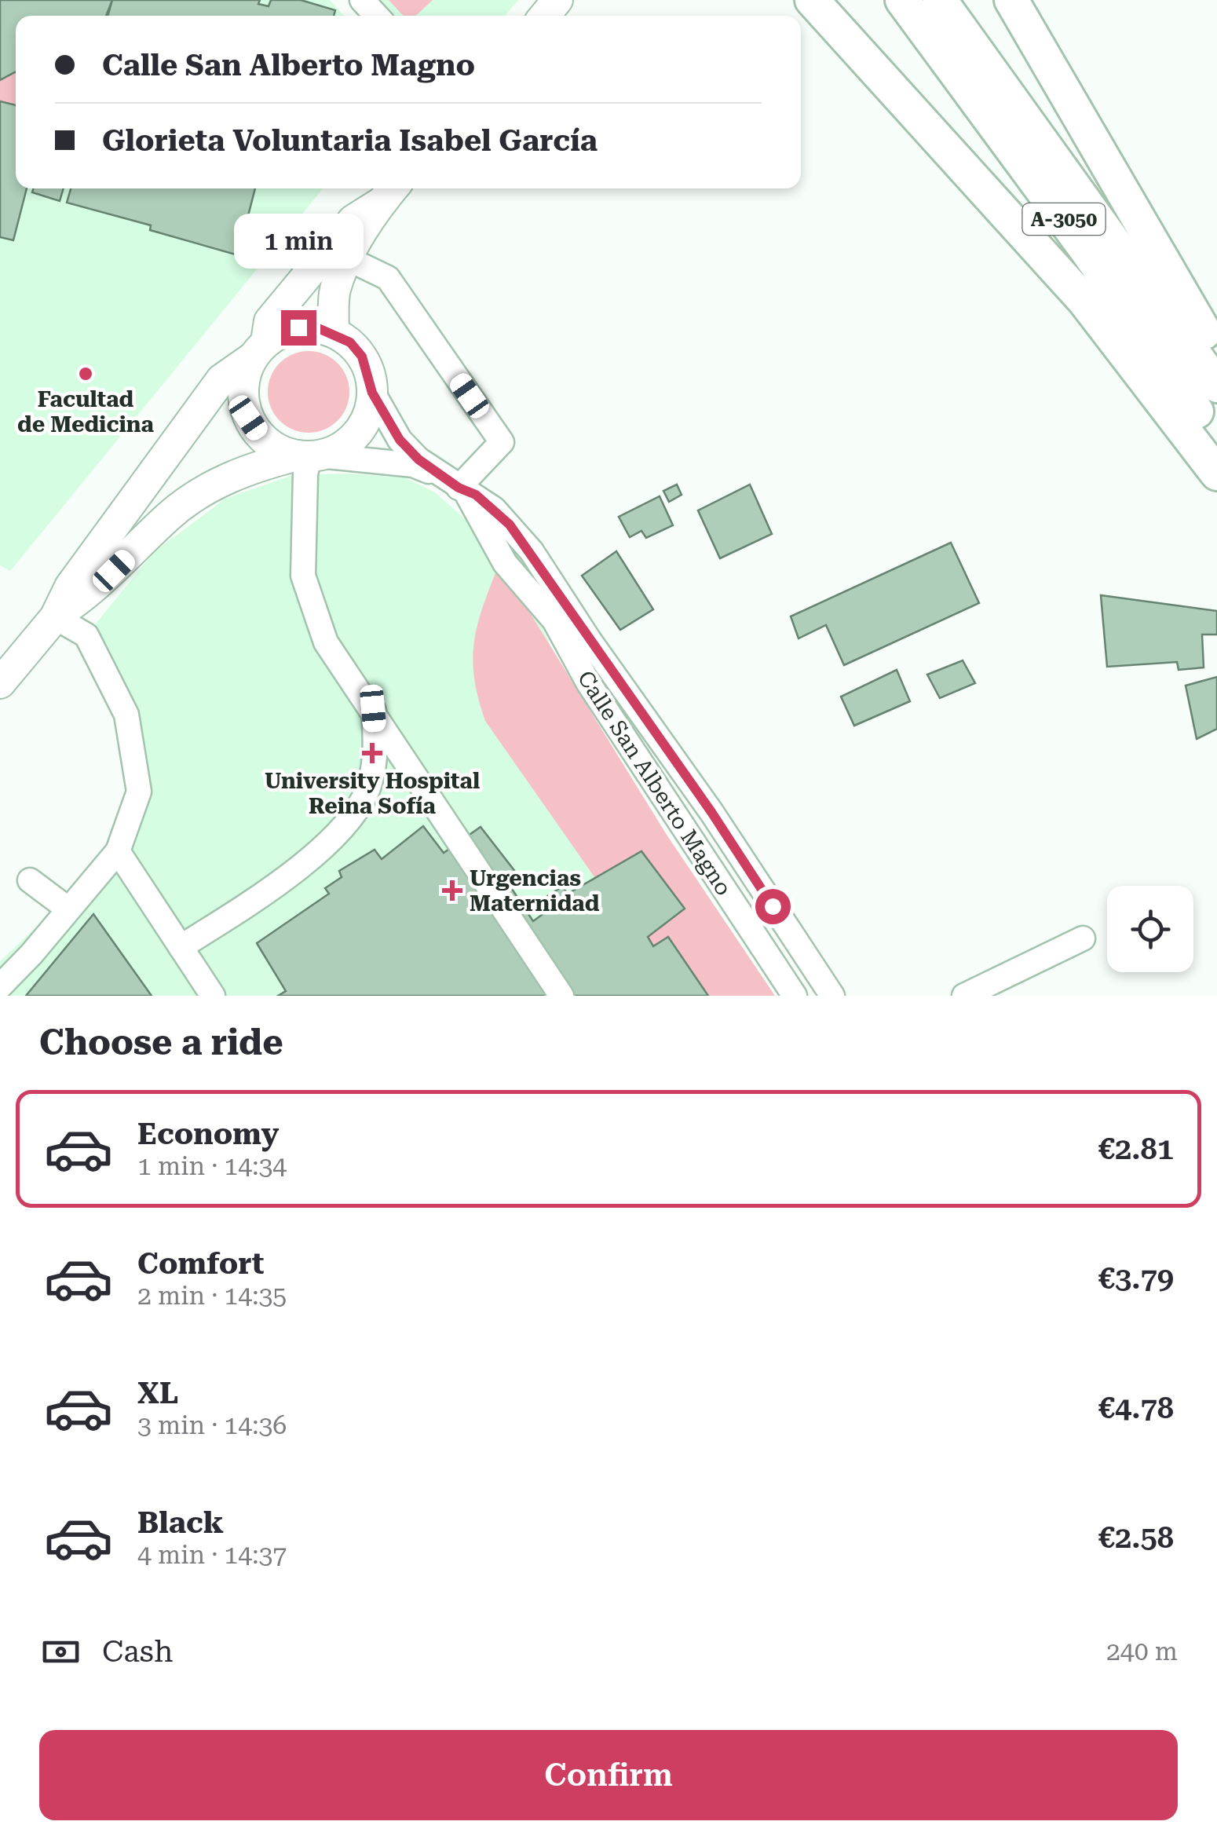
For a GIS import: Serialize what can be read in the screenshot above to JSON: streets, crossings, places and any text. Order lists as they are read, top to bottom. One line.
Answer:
{"streets":{"highway":["A-3050"],"street":["Calle San Alberto Magno"]},"places":{"other":["Facultad de Medicina"],"health":["University Hospital Reina Sofía","Urgencias Maternidad"]},"page":{"banner":["Calle San Alberto Magno","Glorieta Voluntaria Isabel García"],"bubble":"1 min","heading":"Choose a ride","list":[{"name":"Economy","note":"1 min · 14:34","value":"€2.81"},{"name":"Comfort","note":"2 min · 14:35","value":"€3.79"},{"name":"XL","note":"3 min · 14:36","value":"€4.78"},{"name":"Black","note":"4 min · 14:37","value":"€2.58"}],"pay":["Cash","240 m"],"buttons":"Confirm"}}
